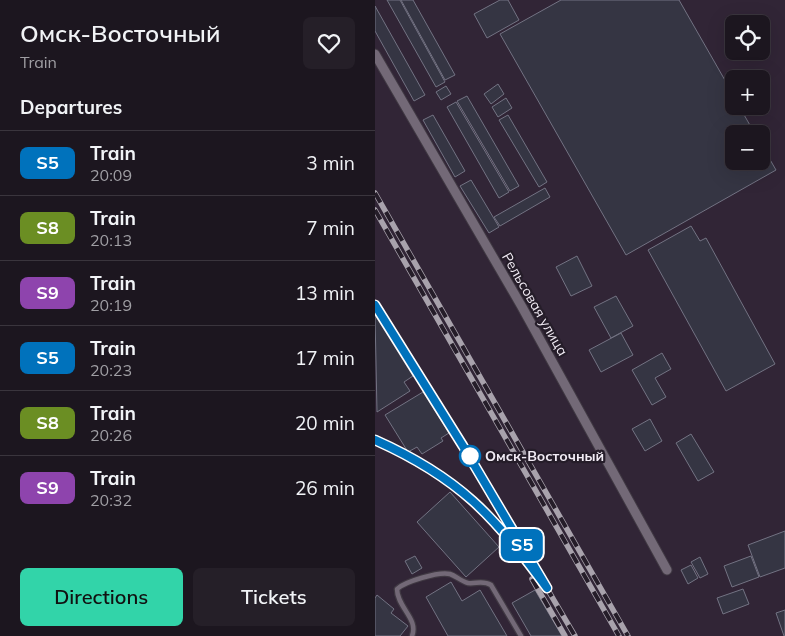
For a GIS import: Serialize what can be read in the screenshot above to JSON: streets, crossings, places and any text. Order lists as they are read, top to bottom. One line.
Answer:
{"streets":{"street":["Рельсовая улица"]},"places":["Омск-Восточный"],"page":{"heading":[["Омск-Восточный","Train"],"Departures"],"on_map":"S5","map_buttons":["+","−"],"list":[{"mark":"S5","name":"Train","note":"20:09","value":"3 min"},{"mark":"S8","name":"Train","note":"20:13","value":"7 min"},{"mark":"S9","name":"Train","note":"20:19","value":"13 min"},{"mark":"S5","name":"Train","note":"20:23","value":"17 min"},{"mark":"S8","name":"Train","note":"20:26","value":"20 min"},{"mark":"S9","name":"Train","note":"20:32","value":"26 min"}],"buttons":["Directions","Tickets"]}}
